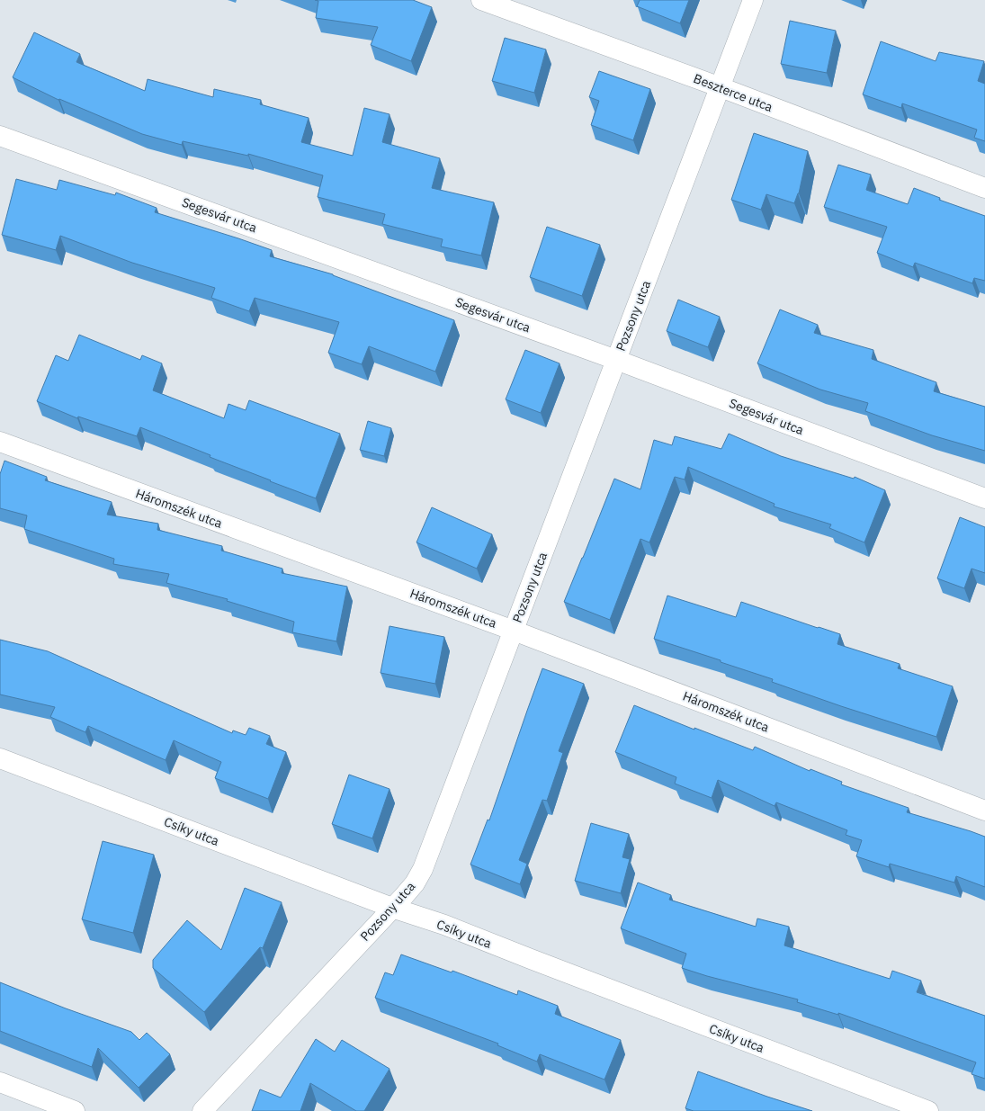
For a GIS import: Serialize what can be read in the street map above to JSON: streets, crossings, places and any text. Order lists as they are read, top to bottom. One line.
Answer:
{"streets":{"street":["Beszterce utca","Segesvár utca","Pozsony utca","Háromszék utca","Csíky utca"]},"crossings":[["Beszterce utca","Pozsony utca"],["Segesvár utca","Pozsony utca"],["Pozsony utca","Háromszék utca"],["Pozsony utca","Csíky utca"]]}
